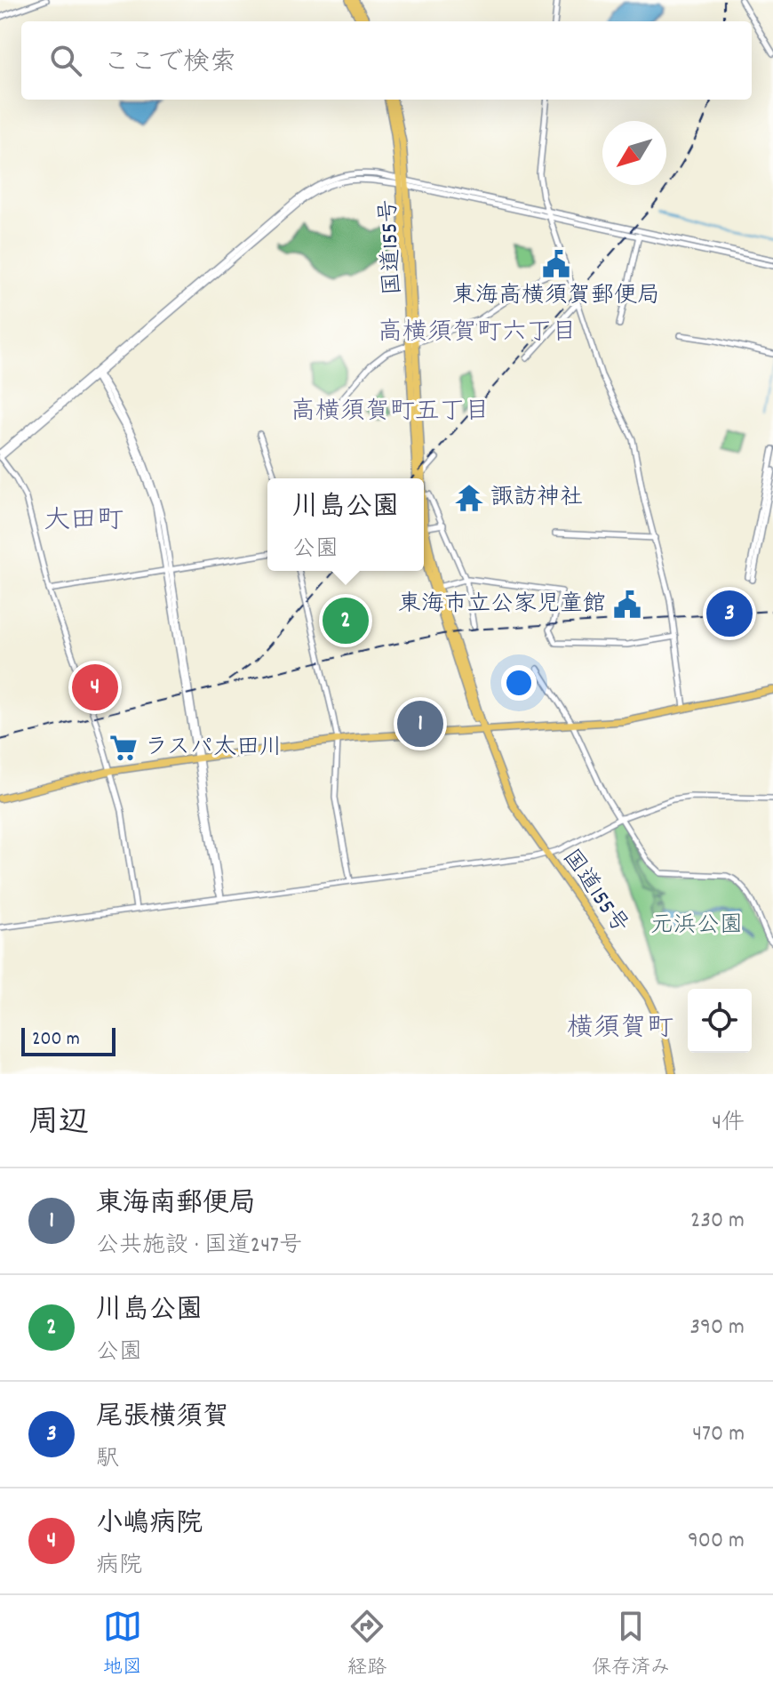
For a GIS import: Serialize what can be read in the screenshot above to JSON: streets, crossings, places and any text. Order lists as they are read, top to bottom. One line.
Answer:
{"streets":{"highway":["国道155号"]},"districts":["高横須賀町六丁目","高横須賀町五丁目","大田町","横須賀町"],"parks":["元浜公園"],"places":{"public building":["東海高横須賀郵便局","東海市立公家児童館"],"temple":["諏訪神社"],"supermarket":["ラスパ太田川"]},"scale_bar":"200 m","north":"bottom left","page":{"search":"ここで検索","popup":["川島公園","公園"],"pins":["3","2","4","1"],"scale":"200 m","heading":["周辺","4件"],"list":[{"mark":"1","name":"東海南郵便局","note":"公共施設 · 国道247号","value":"230 m"},{"mark":"2","name":"川島公園","note":"公園","value":"390 m"},{"mark":"3","name":"尾張横須賀","note":"駅","value":"470 m"},{"mark":"4","name":"小嶋病院","note":"病院","value":"900 m"}],"nav":["地図","経路","保存済み"]}}
